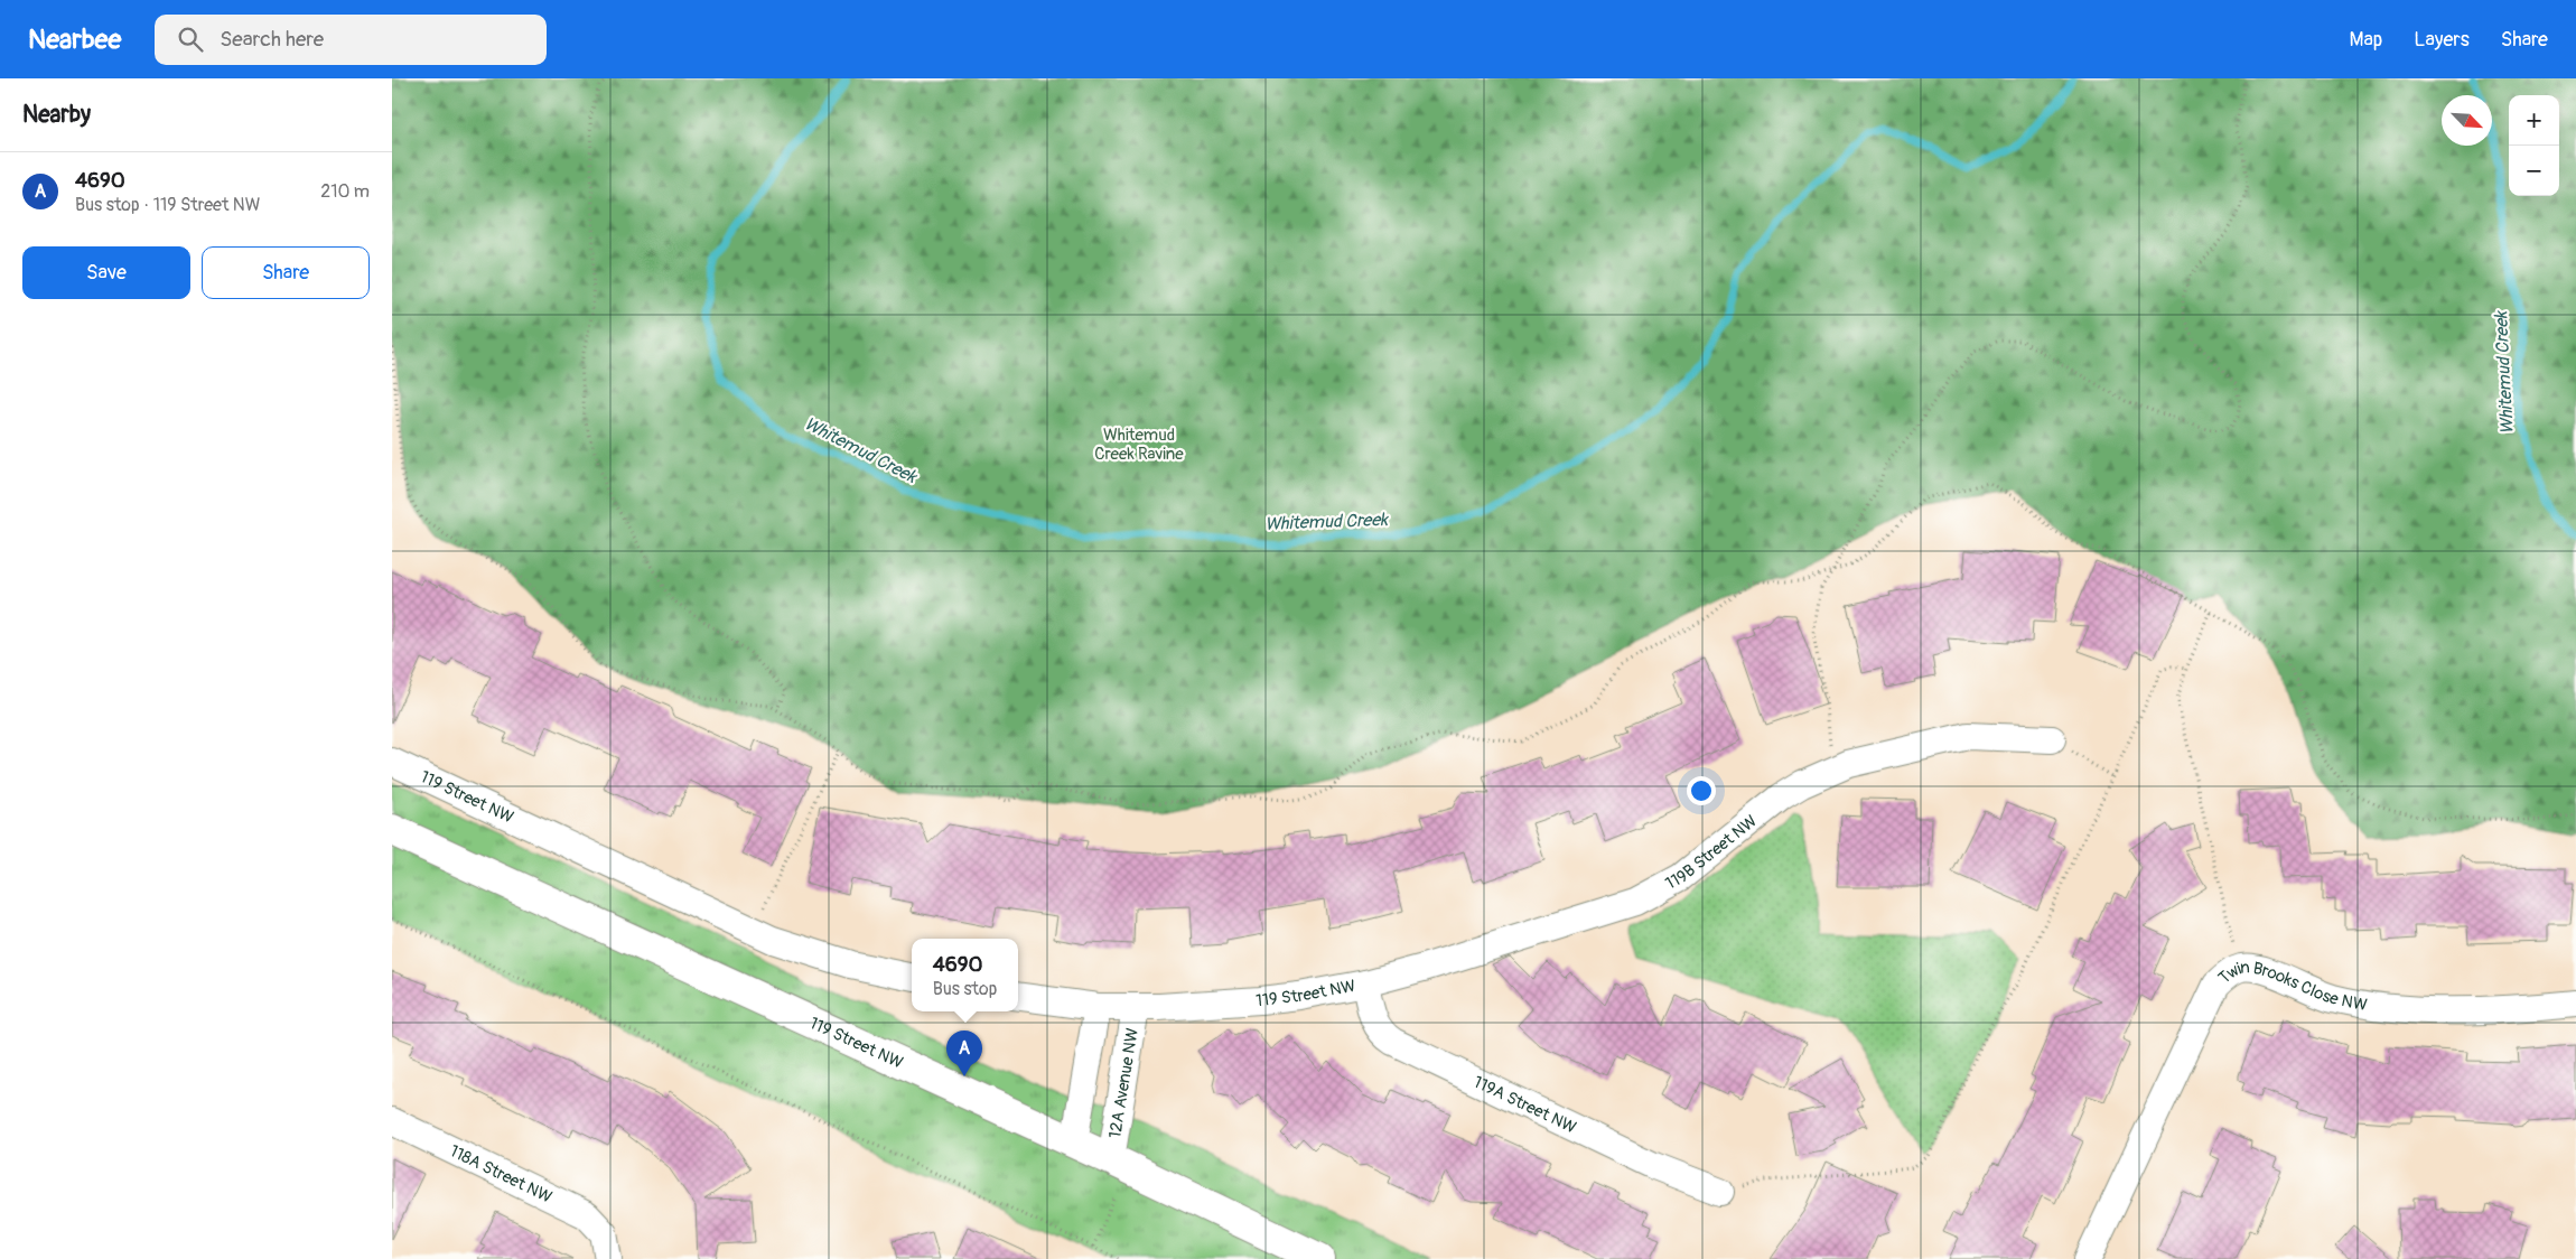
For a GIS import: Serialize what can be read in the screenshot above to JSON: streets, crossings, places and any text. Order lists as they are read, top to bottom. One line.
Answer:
{"streets":{"street":["119 Street NW","119B Street NW","Twin Brooks Close NW","12A Avenue NW","119A Street NW","118A Street NW"]},"crossings":[["119 Street NW","119B Street NW"],["119 Street NW","12A Avenue NW"],["119 Street NW","119A Street NW"],["119B Street NW","119A Street NW"]],"water":["Whitemud Creek"],"parks":["Whitemud Creek Ravine"],"north":"bottom right","page":{"header":"Nearbee","search":"Search here","nav":["Map","Layers","Share"],"heading":"Nearby","map_buttons":["+","−"],"list":[{"mark":"A","name":"4690","note":"Bus stop · 119 Street NW","value":"210 m"}],"buttons":["Save","Share"],"popup":["4690","Bus stop"],"pins":"A"}}
